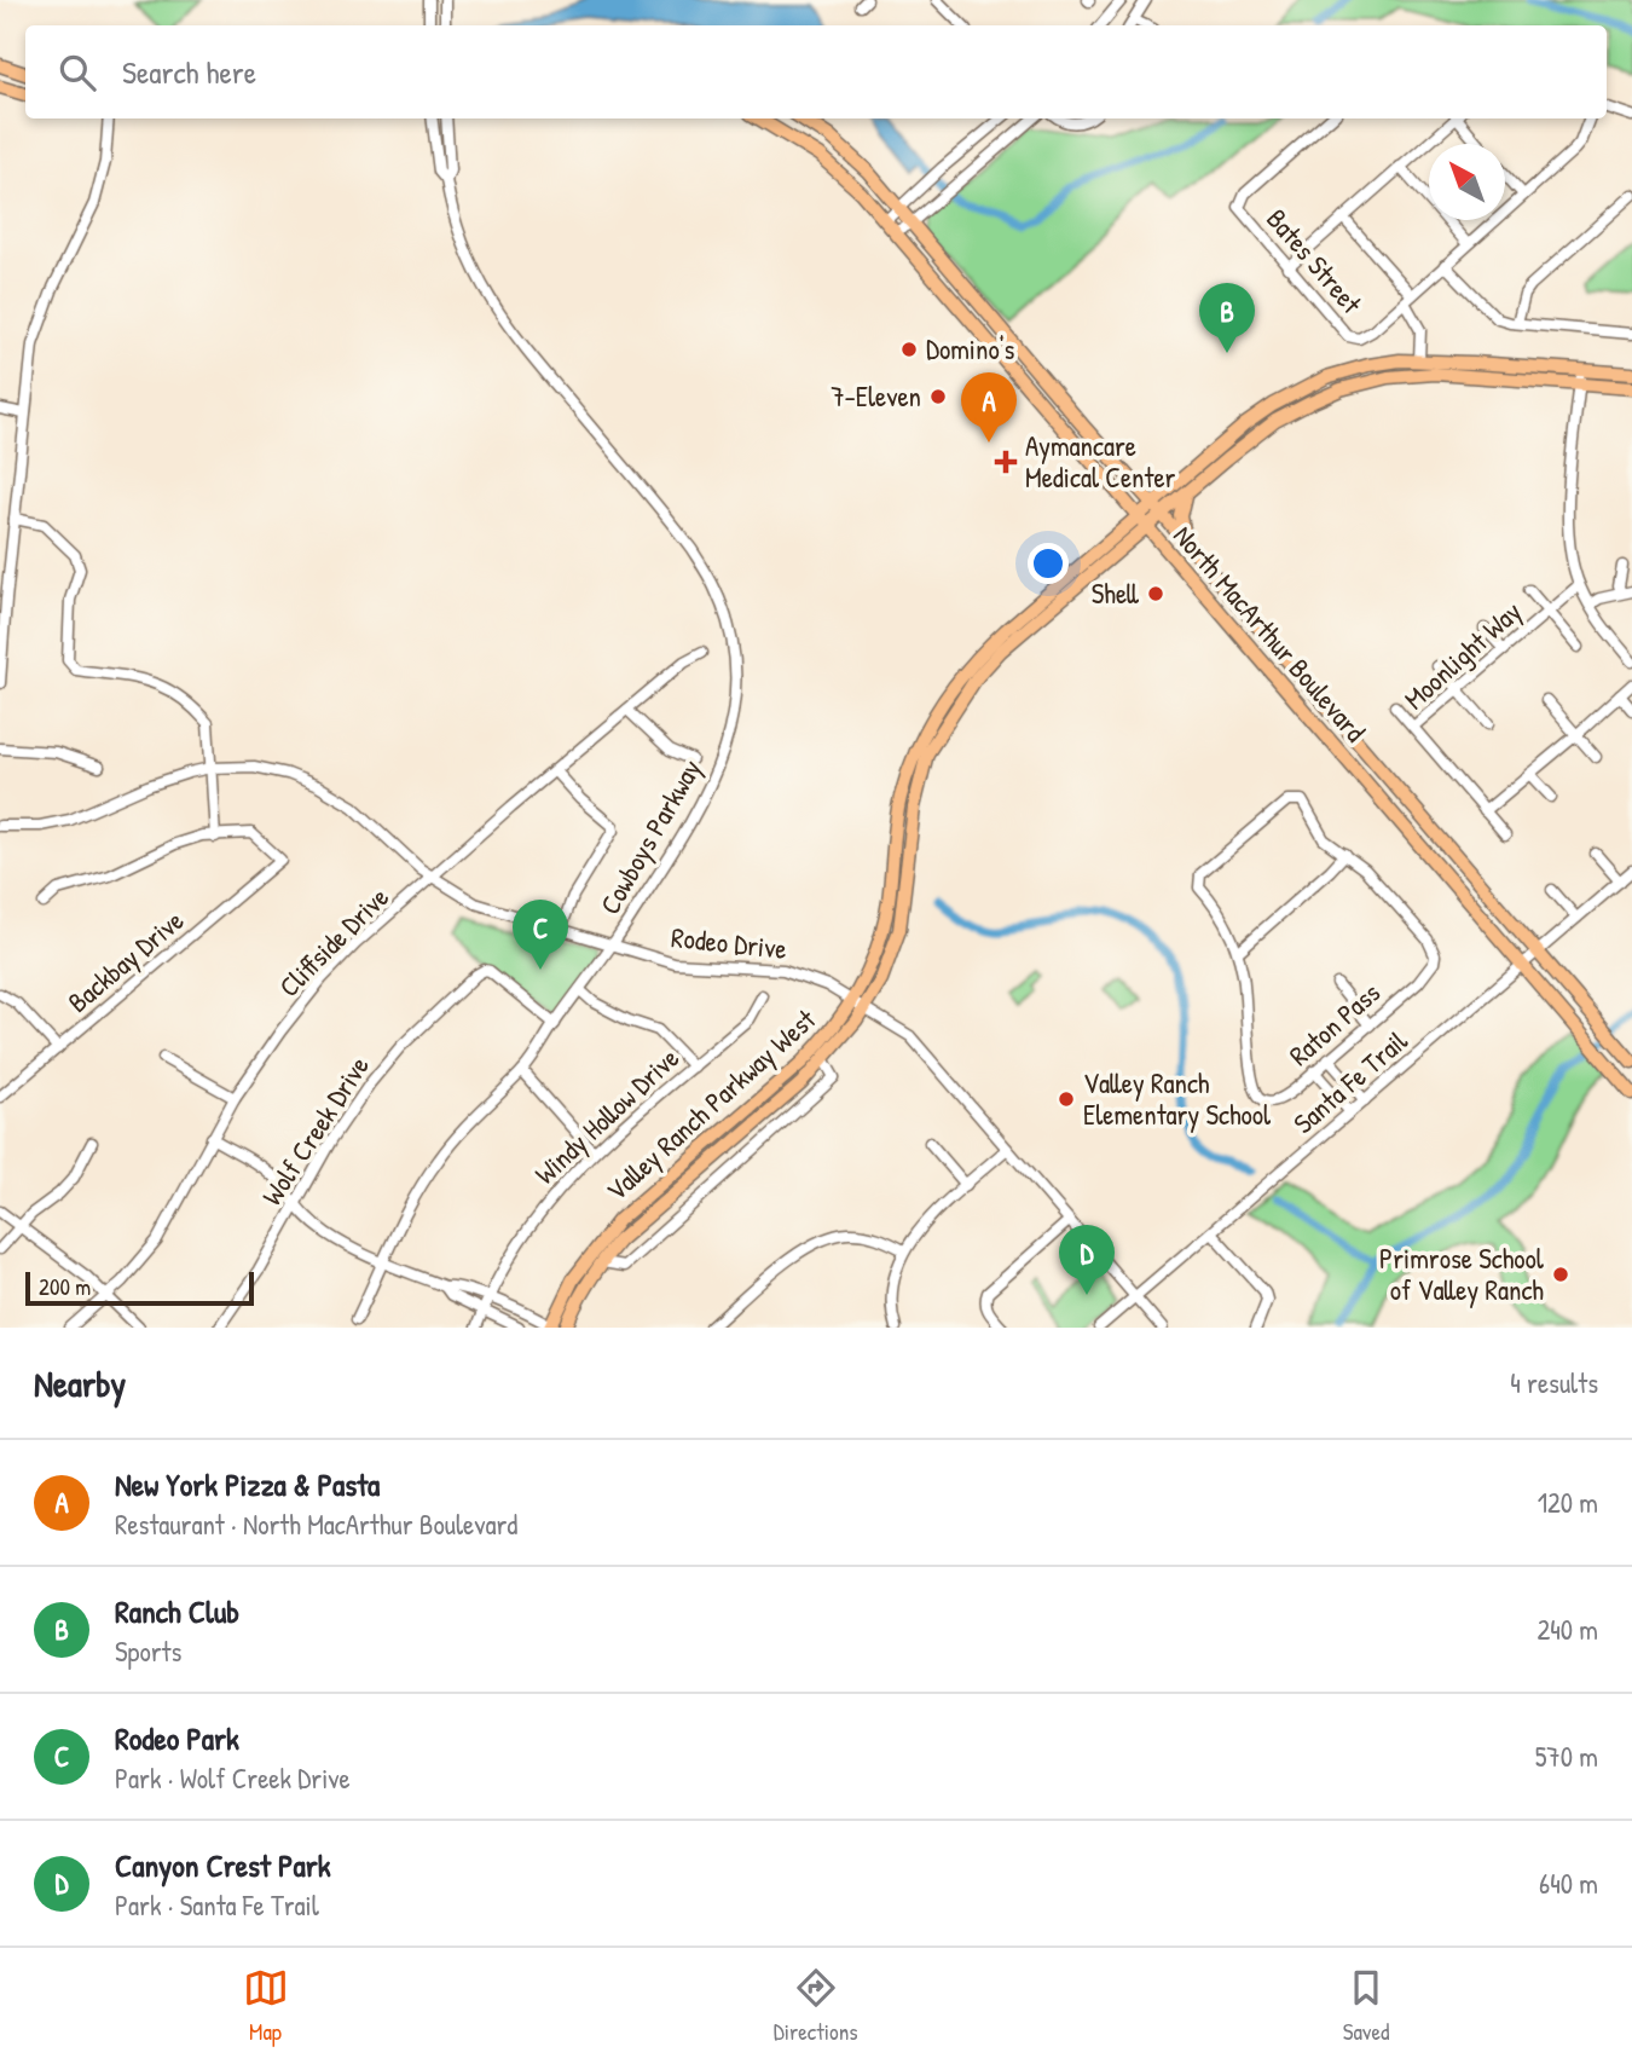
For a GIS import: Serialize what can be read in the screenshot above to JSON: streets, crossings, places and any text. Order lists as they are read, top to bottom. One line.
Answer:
{"streets":{"main road":["North MacArthur Boulevard","Valley Ranch Parkway West"],"street":["Bates Street","Moonlight Way","Cowboys Parkway","Cliffside Drive","Rodeo Drive","Backbay Drive","Raton Pass","Santa Fe Trail","Windy Hollow Drive","Wolf Creek Drive"]},"crossings":[["North MacArthur Boulevard","Santa Fe Trail"],["North MacArthur Boulevard","Valley Ranch Parkway West"],["Cowboys Parkway","Rodeo Drive"],["Cowboys Parkway","Wolf Creek Drive"],["Cliffside Drive","Rodeo Drive"],["Rodeo Drive","Santa Fe Trail"],["Rodeo Drive","Valley Ranch Parkway West"]],"places":{"other":["Domino's","7-Eleven","Shell","Valley Ranch Elementary School","Primrose School of Valley Ranch"],"health":["Aymancare Medical Center"]},"scale_bar":"200 m","north":"top left","page":{"search":"Search here","pins":["B","A","C","D"],"scale":"200 m","heading":["Nearby","4 results"],"list":[{"mark":"A","name":"New York Pizza & Pasta","note":"Restaurant · North MacArthur Boulevard","value":"120 m"},{"mark":"B","name":"Ranch Club","note":"Sports","value":"240 m"},{"mark":"C","name":"Rodeo Park","note":"Park · Wolf Creek Drive","value":"570 m"},{"mark":"D","name":"Canyon Crest Park","note":"Park · Santa Fe Trail","value":"640 m"}],"nav":["Map","Directions","Saved"]}}
